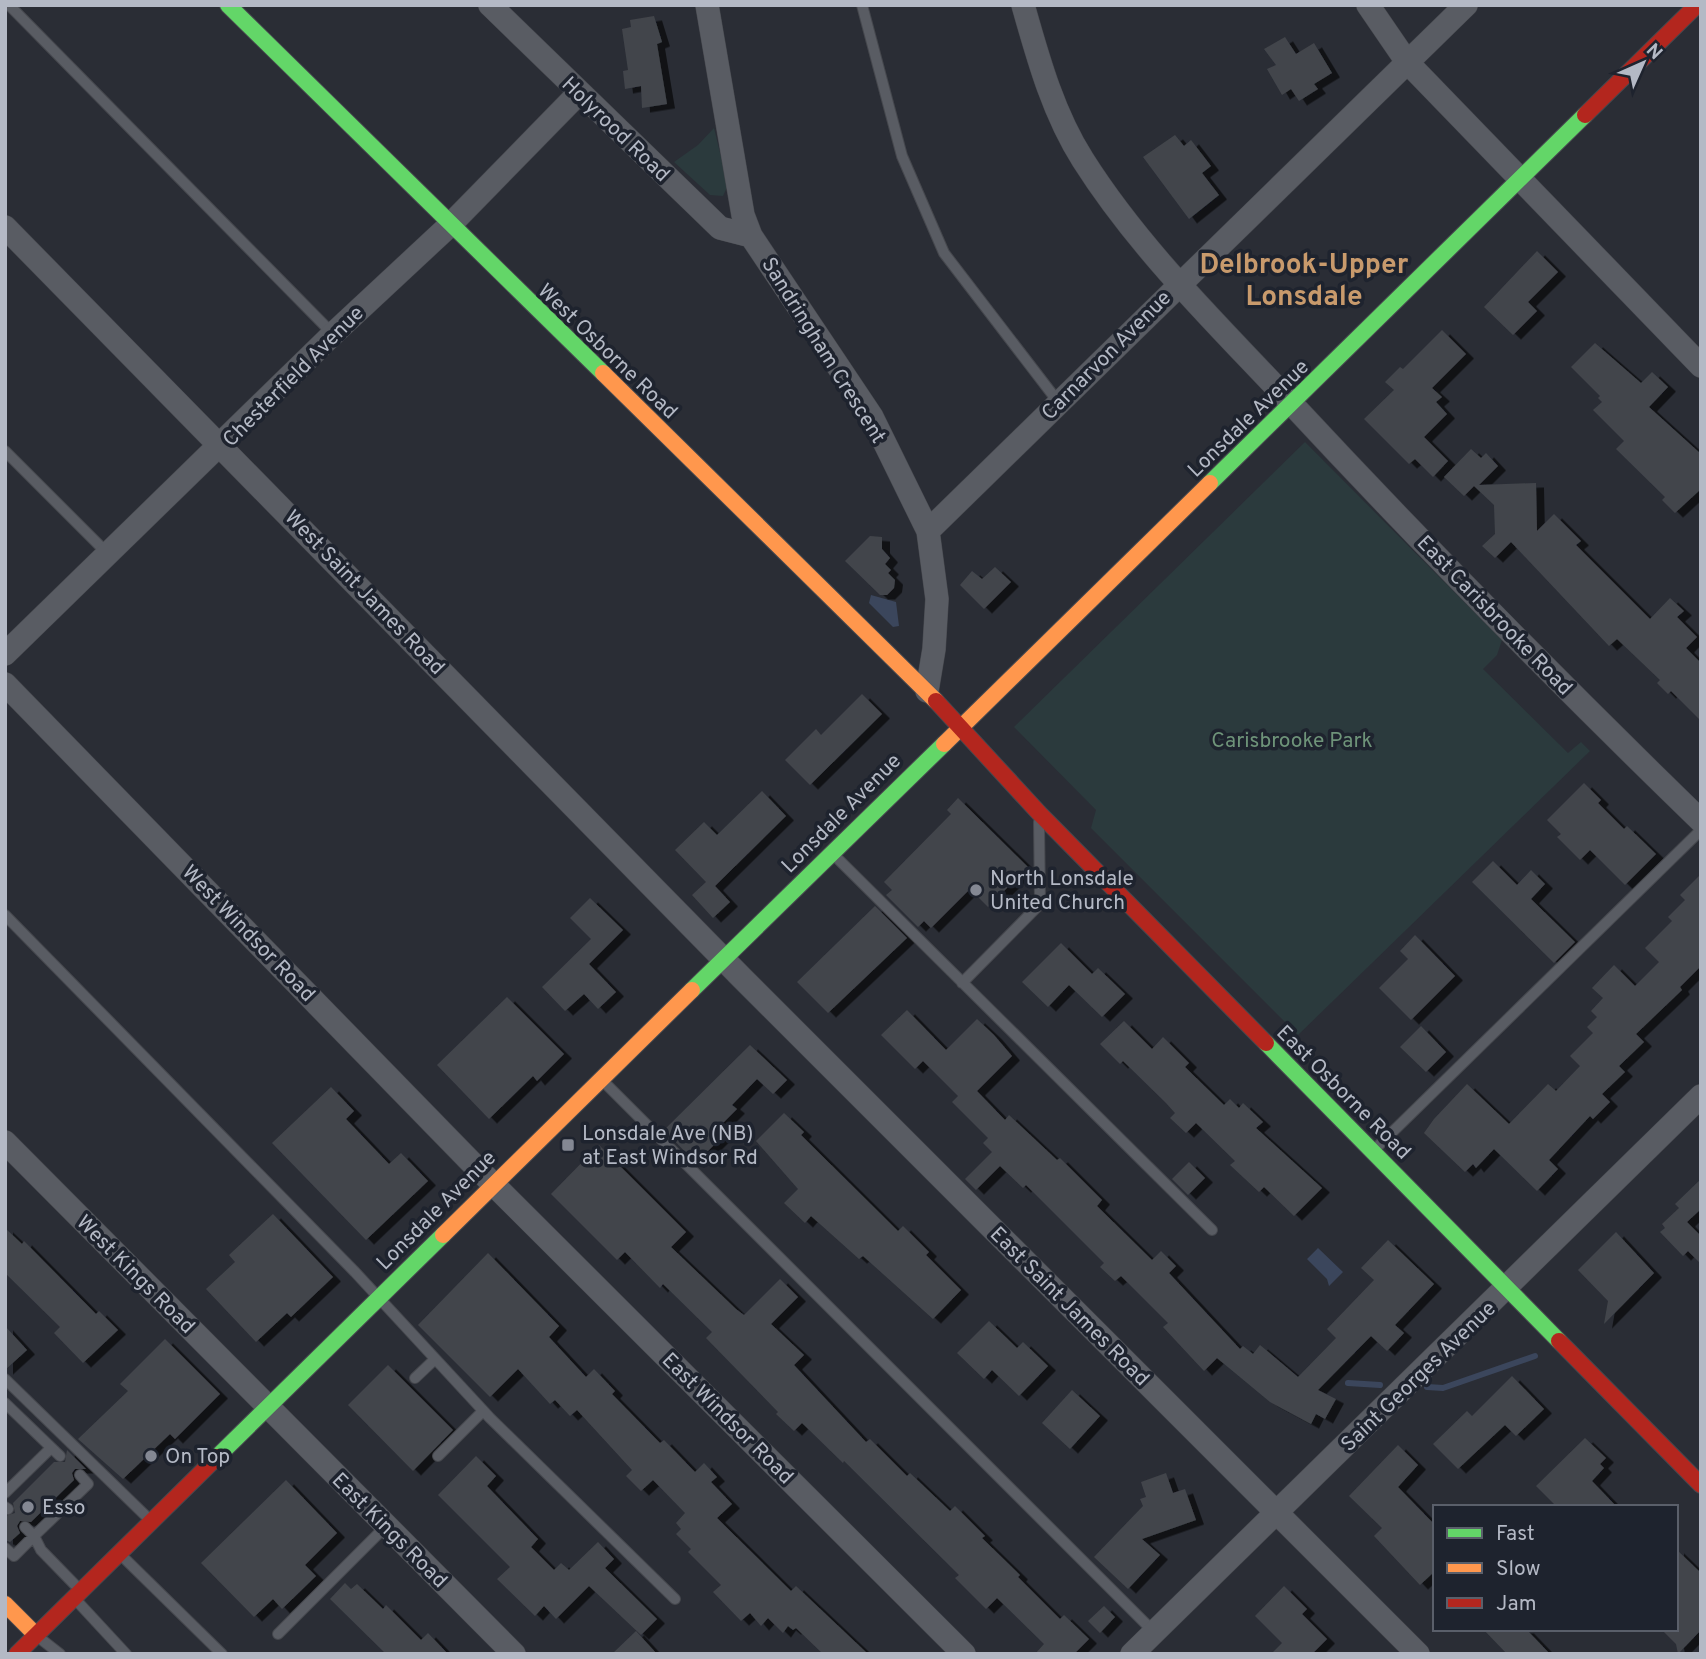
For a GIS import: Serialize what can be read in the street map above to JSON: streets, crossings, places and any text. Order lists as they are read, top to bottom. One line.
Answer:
{"streets":{"street":["Holyrood Road","Sandringham Crescent","West Osborne Road","Carnarvon Avenue","Chesterfield Avenue","Lonsdale Avenue","West Saint James Road","East Carisbrooke Road","West Windsor Road","East Osborne Road","West Kings Road","East Saint James Road","Saint Georges Avenue","East Windsor Road","East Kings Road"]},"crossings":[["Holyrood Road","Sandringham Crescent"],["Holyrood Road","Chesterfield Avenue"],["Sandringham Crescent","West Osborne Road"],["Sandringham Crescent","Carnarvon Avenue"],["West Osborne Road","Chesterfield Avenue"],["West Osborne Road","Lonsdale Avenue"],["West Osborne Road","East Osborne Road"],["Carnarvon Avenue","East Carisbrooke Road"],["Chesterfield Avenue","West Saint James Road"],["Lonsdale Avenue","West Saint James Road"],["Lonsdale Avenue","East Carisbrooke Road"],["Lonsdale Avenue","West Windsor Road"],["Lonsdale Avenue","East Osborne Road"],["Lonsdale Avenue","West Kings Road"],["Lonsdale Avenue","East Saint James Road"],["Lonsdale Avenue","East Windsor Road"],["Lonsdale Avenue","East Kings Road"],["West Saint James Road","East Saint James Road"],["West Windsor Road","East Windsor Road"],["East Osborne Road","Saint Georges Avenue"],["West Kings Road","East Kings Road"],["East Saint James Road","Saint Georges Avenue"]],"districts":["Delbrook-Upper Lonsdale"],"parks":["Carisbrooke Park"],"places":{"other":["North Lonsdale United Church","On Top","Esso"],"transit":["Lonsdale Ave (NB) at East Windsor Rd"]},"legend":["Fast","Slow","Jam"],"north":"top right"}
